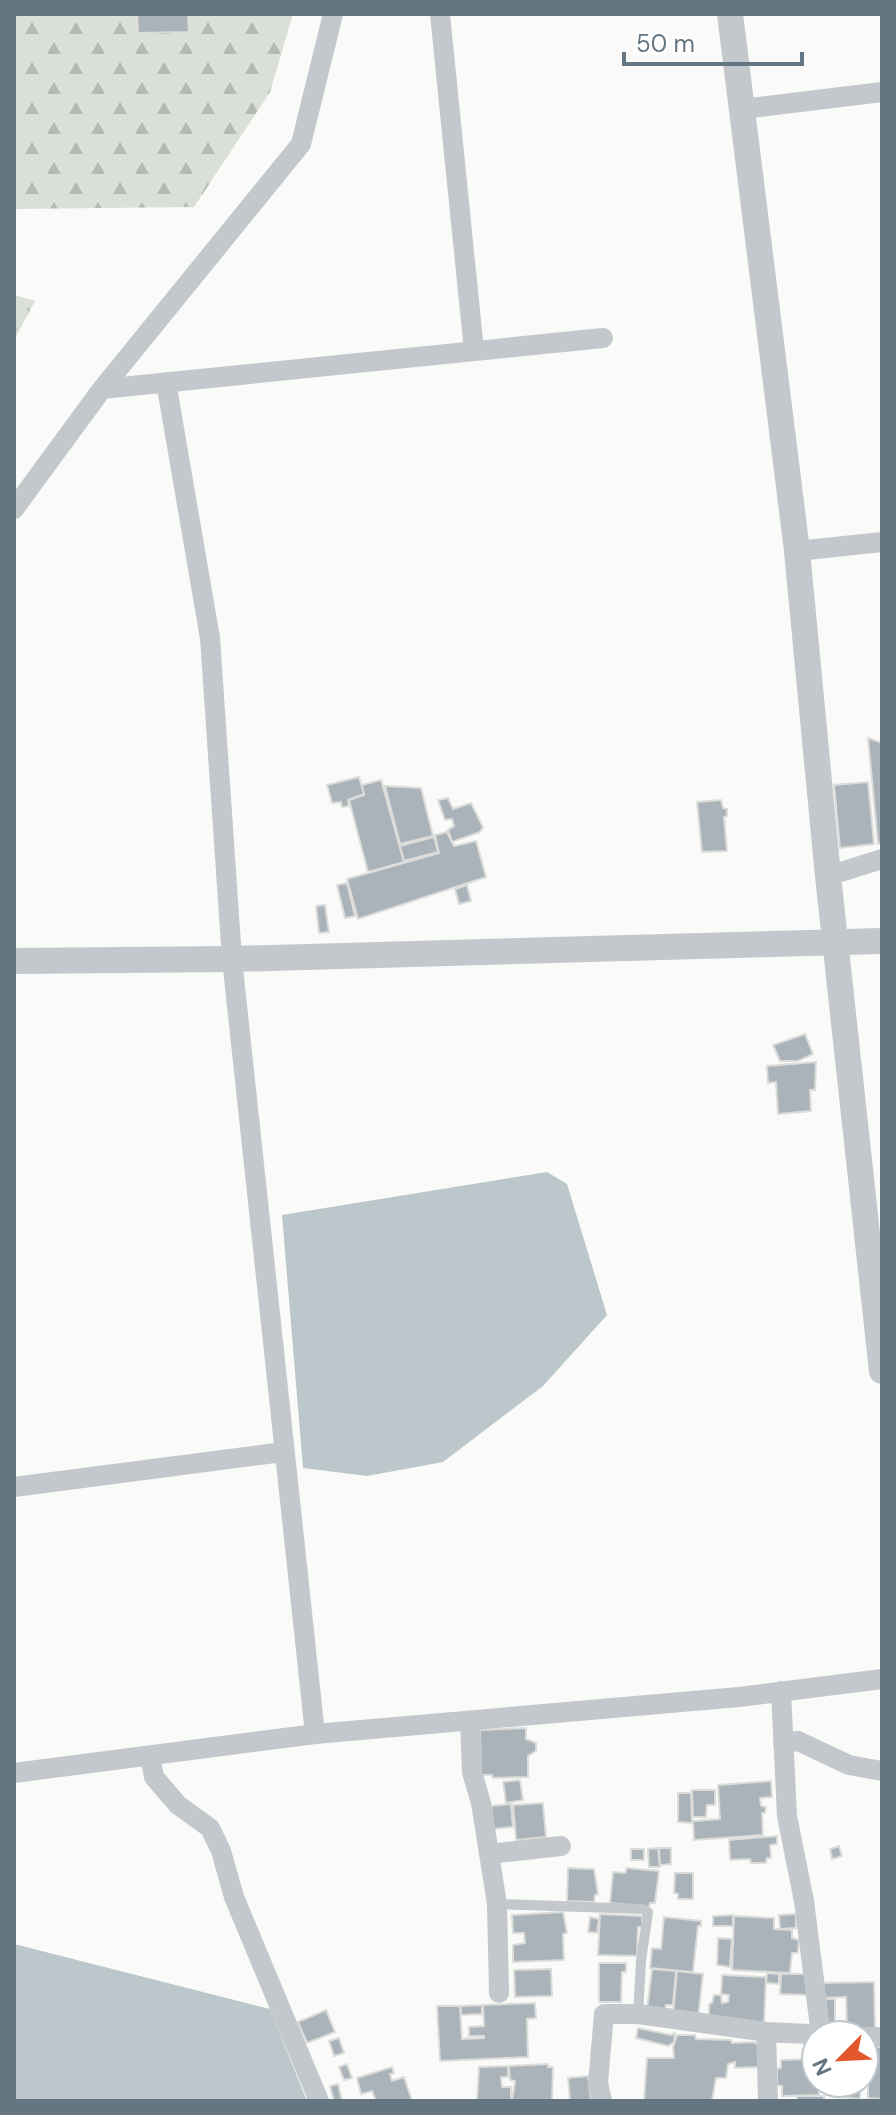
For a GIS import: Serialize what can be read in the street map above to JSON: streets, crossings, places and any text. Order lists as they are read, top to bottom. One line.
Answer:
{"scale_bar":"50 m","north":"bottom left"}
